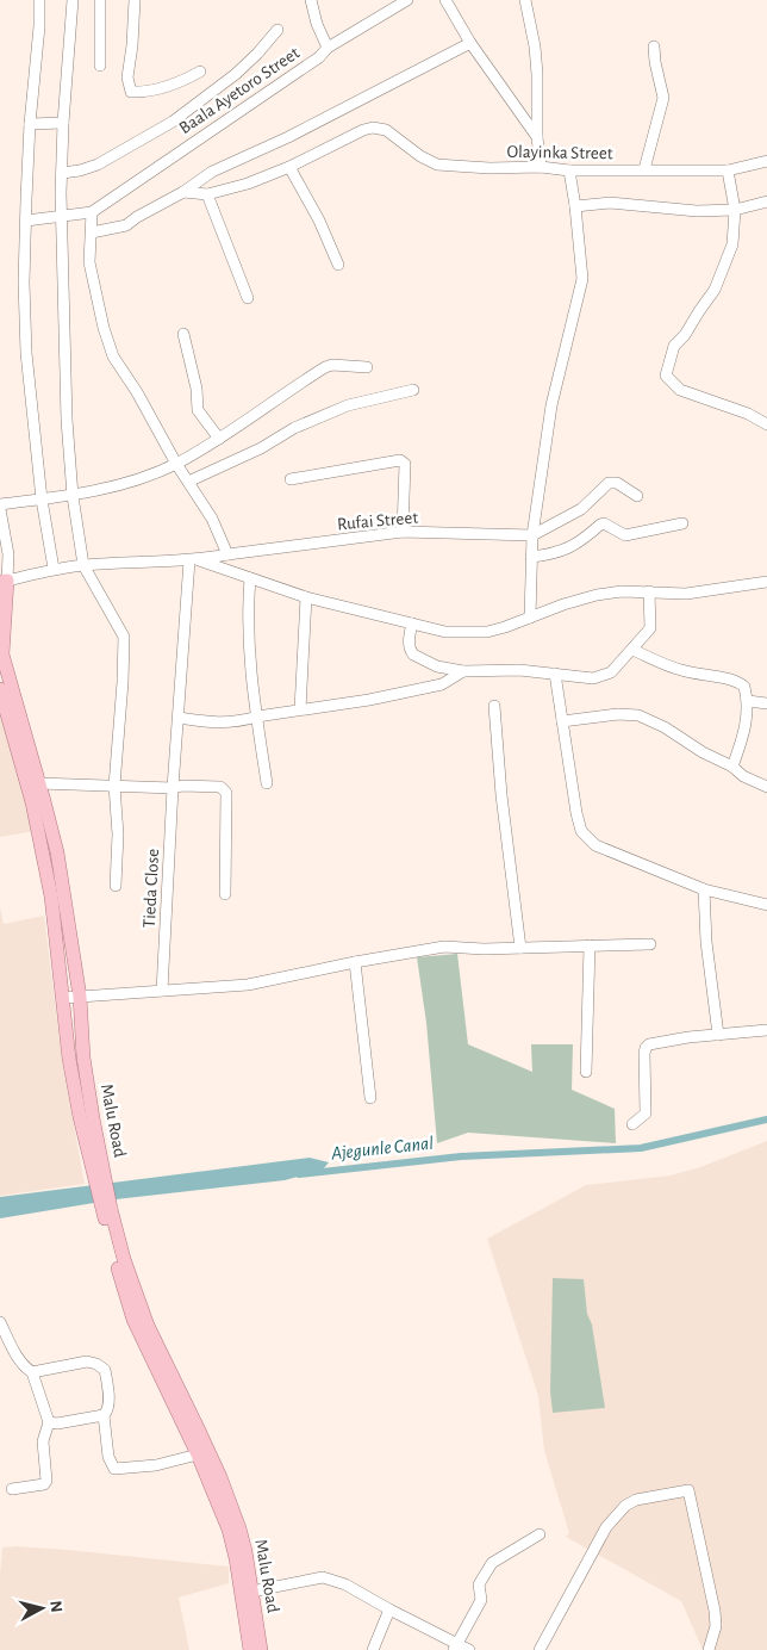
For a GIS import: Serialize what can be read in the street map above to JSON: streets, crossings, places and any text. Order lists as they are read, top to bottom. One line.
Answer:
{"streets":{"main road":["Malu Road"],"street":["Baala Ayetoro Street","Olayinka Street","Rufai Street","Tieda Close"]},"crossings":[["Rufai Street","Tieda Close"]],"water":["Ajegunle Canal"],"north":"right"}
